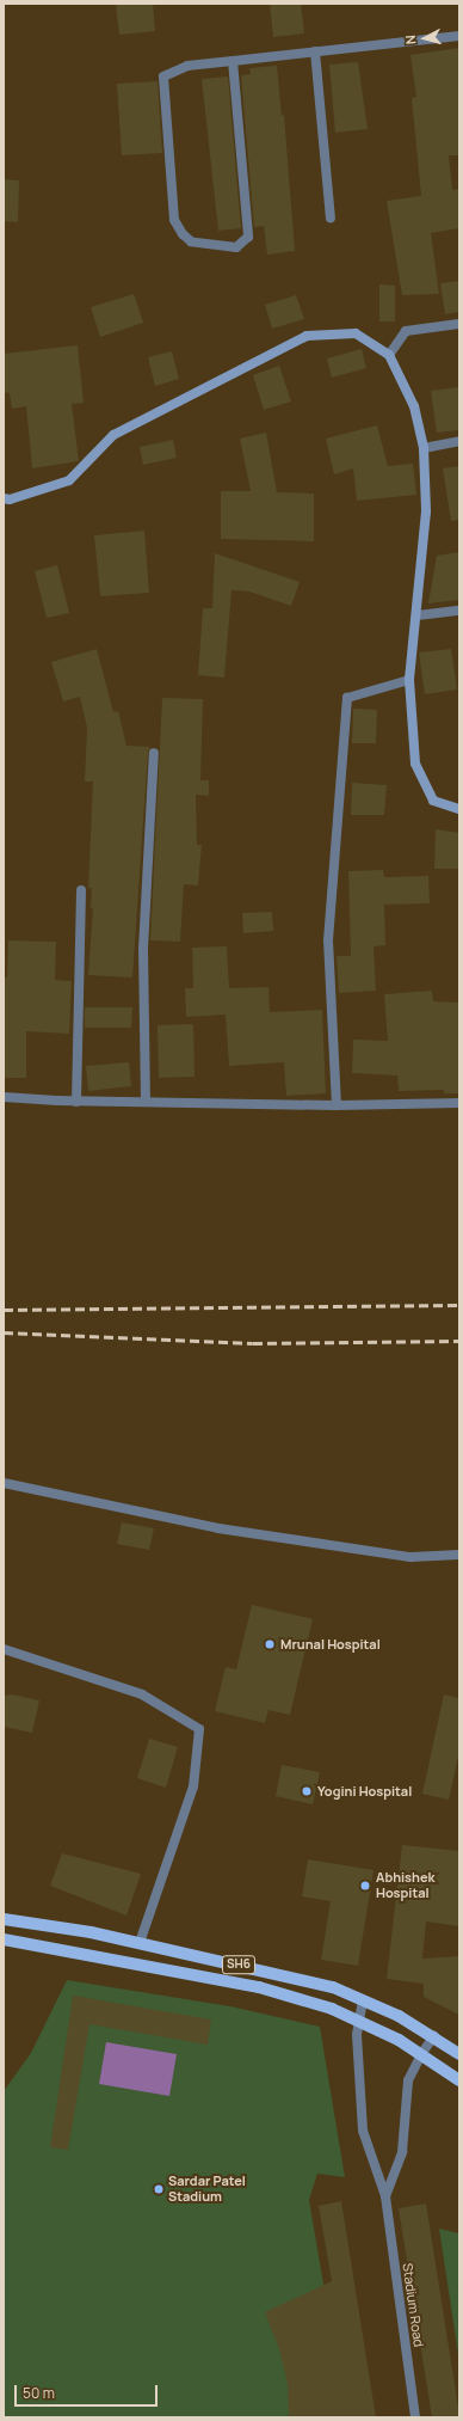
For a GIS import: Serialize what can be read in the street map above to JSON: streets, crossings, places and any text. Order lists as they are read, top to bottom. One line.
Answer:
{"streets":{"main road":["SH6"],"street":["Stadium Road"]},"crossings":[["SH6","Stadium Road"]],"places":["Mrunal Hospital","Yogini Hospital","Abhishek Hospital","Sardar Patel Stadium"],"scale_bar":"50 m","north":"left"}
